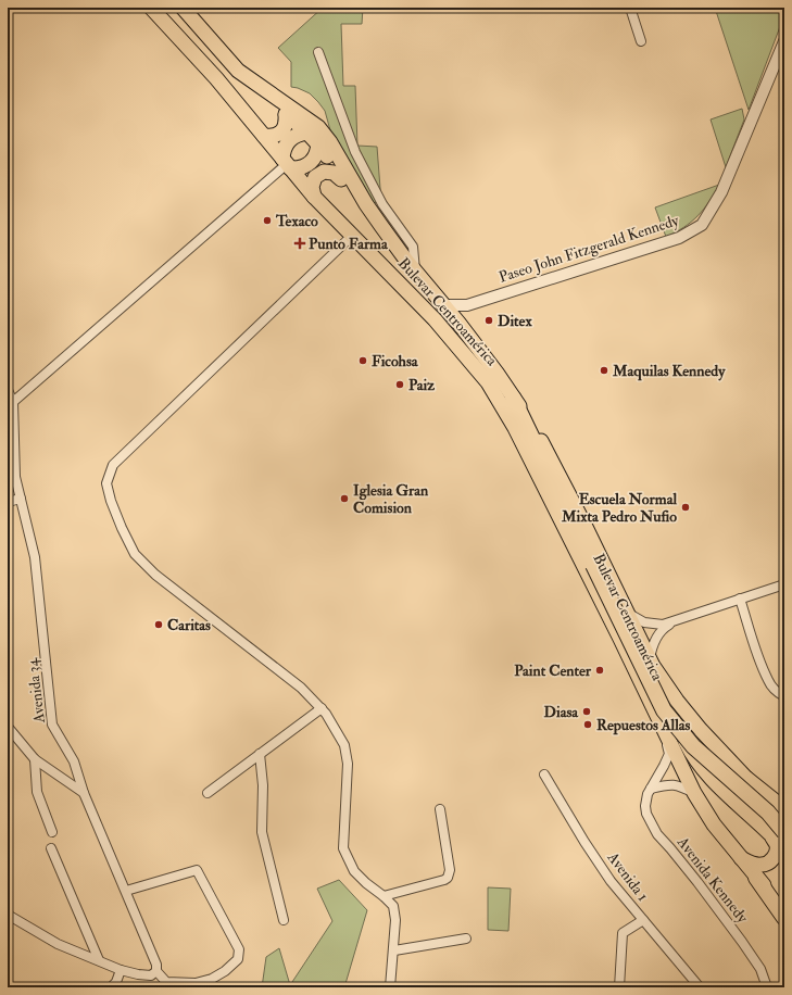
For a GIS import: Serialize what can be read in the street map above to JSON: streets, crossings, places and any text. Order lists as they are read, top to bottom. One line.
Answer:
{"streets":{"main road":["Bulevar Centroamérica"],"street":["Paseo John Fitzgerald Kennedy","Avenida 34","Avenida 1","Avenida Kennedy"]},"crossings":[["Paseo John Fitzgerald Kennedy","Bulevar Centroamérica"],["Bulevar Centroamérica","Avenida Kennedy"]],"places":{"other":["Texaco","Ditex","Ficohsa","Maquilas Kennedy","Paiz","Iglesia Gran Comision","Escuela Normal Mixta Pedro Nufio","Caritas","Paint Center","Diasa","Repuestos Allas"],"health":["Punto Farma"]}}
